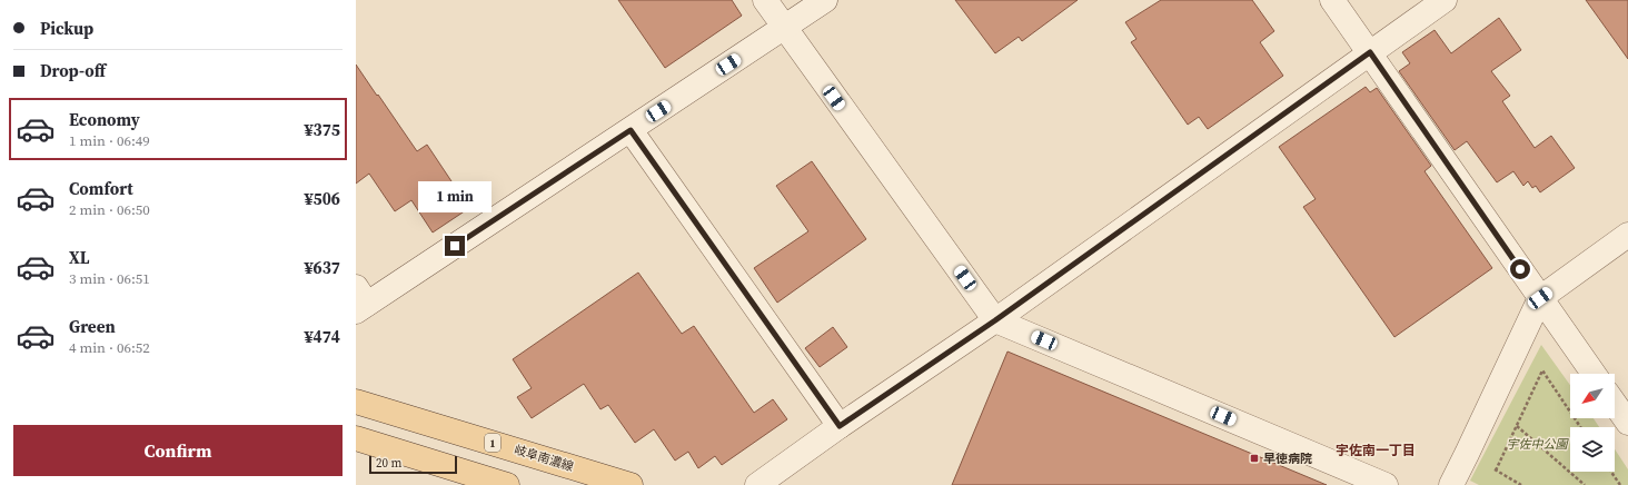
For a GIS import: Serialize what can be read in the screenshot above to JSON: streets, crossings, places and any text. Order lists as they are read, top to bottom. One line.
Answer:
{"streets":{"main road":["1","岐阜南濃線"]},"districts":["宇佐南一丁目"],"parks":["宇佐中公園"],"places":{"transit":["早徳病院"]},"scale_bar":"20 m","north":"bottom left","page":{"banner":["Pickup","Drop-off"],"list":[{"name":"Economy","note":"1 min · 06:49","value":"¥375"},{"name":"Comfort","note":"2 min · 06:50","value":"¥506"},{"name":"XL","note":"3 min · 06:51","value":"¥637"},{"name":"Green","note":"4 min · 06:52","value":"¥474"}],"bubble":"1 min","buttons":"Confirm","scale":"20 m"}}
